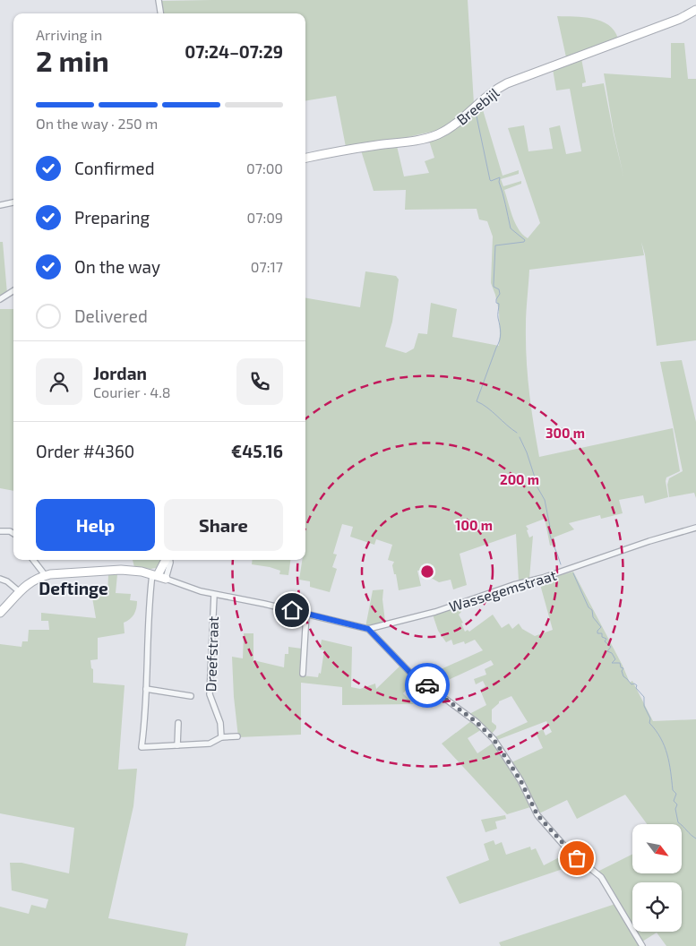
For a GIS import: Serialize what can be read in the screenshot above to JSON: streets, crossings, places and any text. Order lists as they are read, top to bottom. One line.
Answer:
{"streets":{"street":["Breebijl","Wassegemstraat","Dreefstraat"]},"crossings":[["Wassegemstraat","Dreefstraat"]],"districts":["Deftinge"],"north":"bottom right","page":{"heading":["2 min","Arriving in","07:24–07:29"],"panel":["Jordan","Courier · 4.8","Order #4360","€45.16"],"bar":"On the way · 250 m","list":[["Confirmed","07:00"],["Preparing","07:09"],["On the way","07:17"],"Delivered"],"buttons":["Help","Share"]},"rings":["300 m","200 m","100 m"]}
